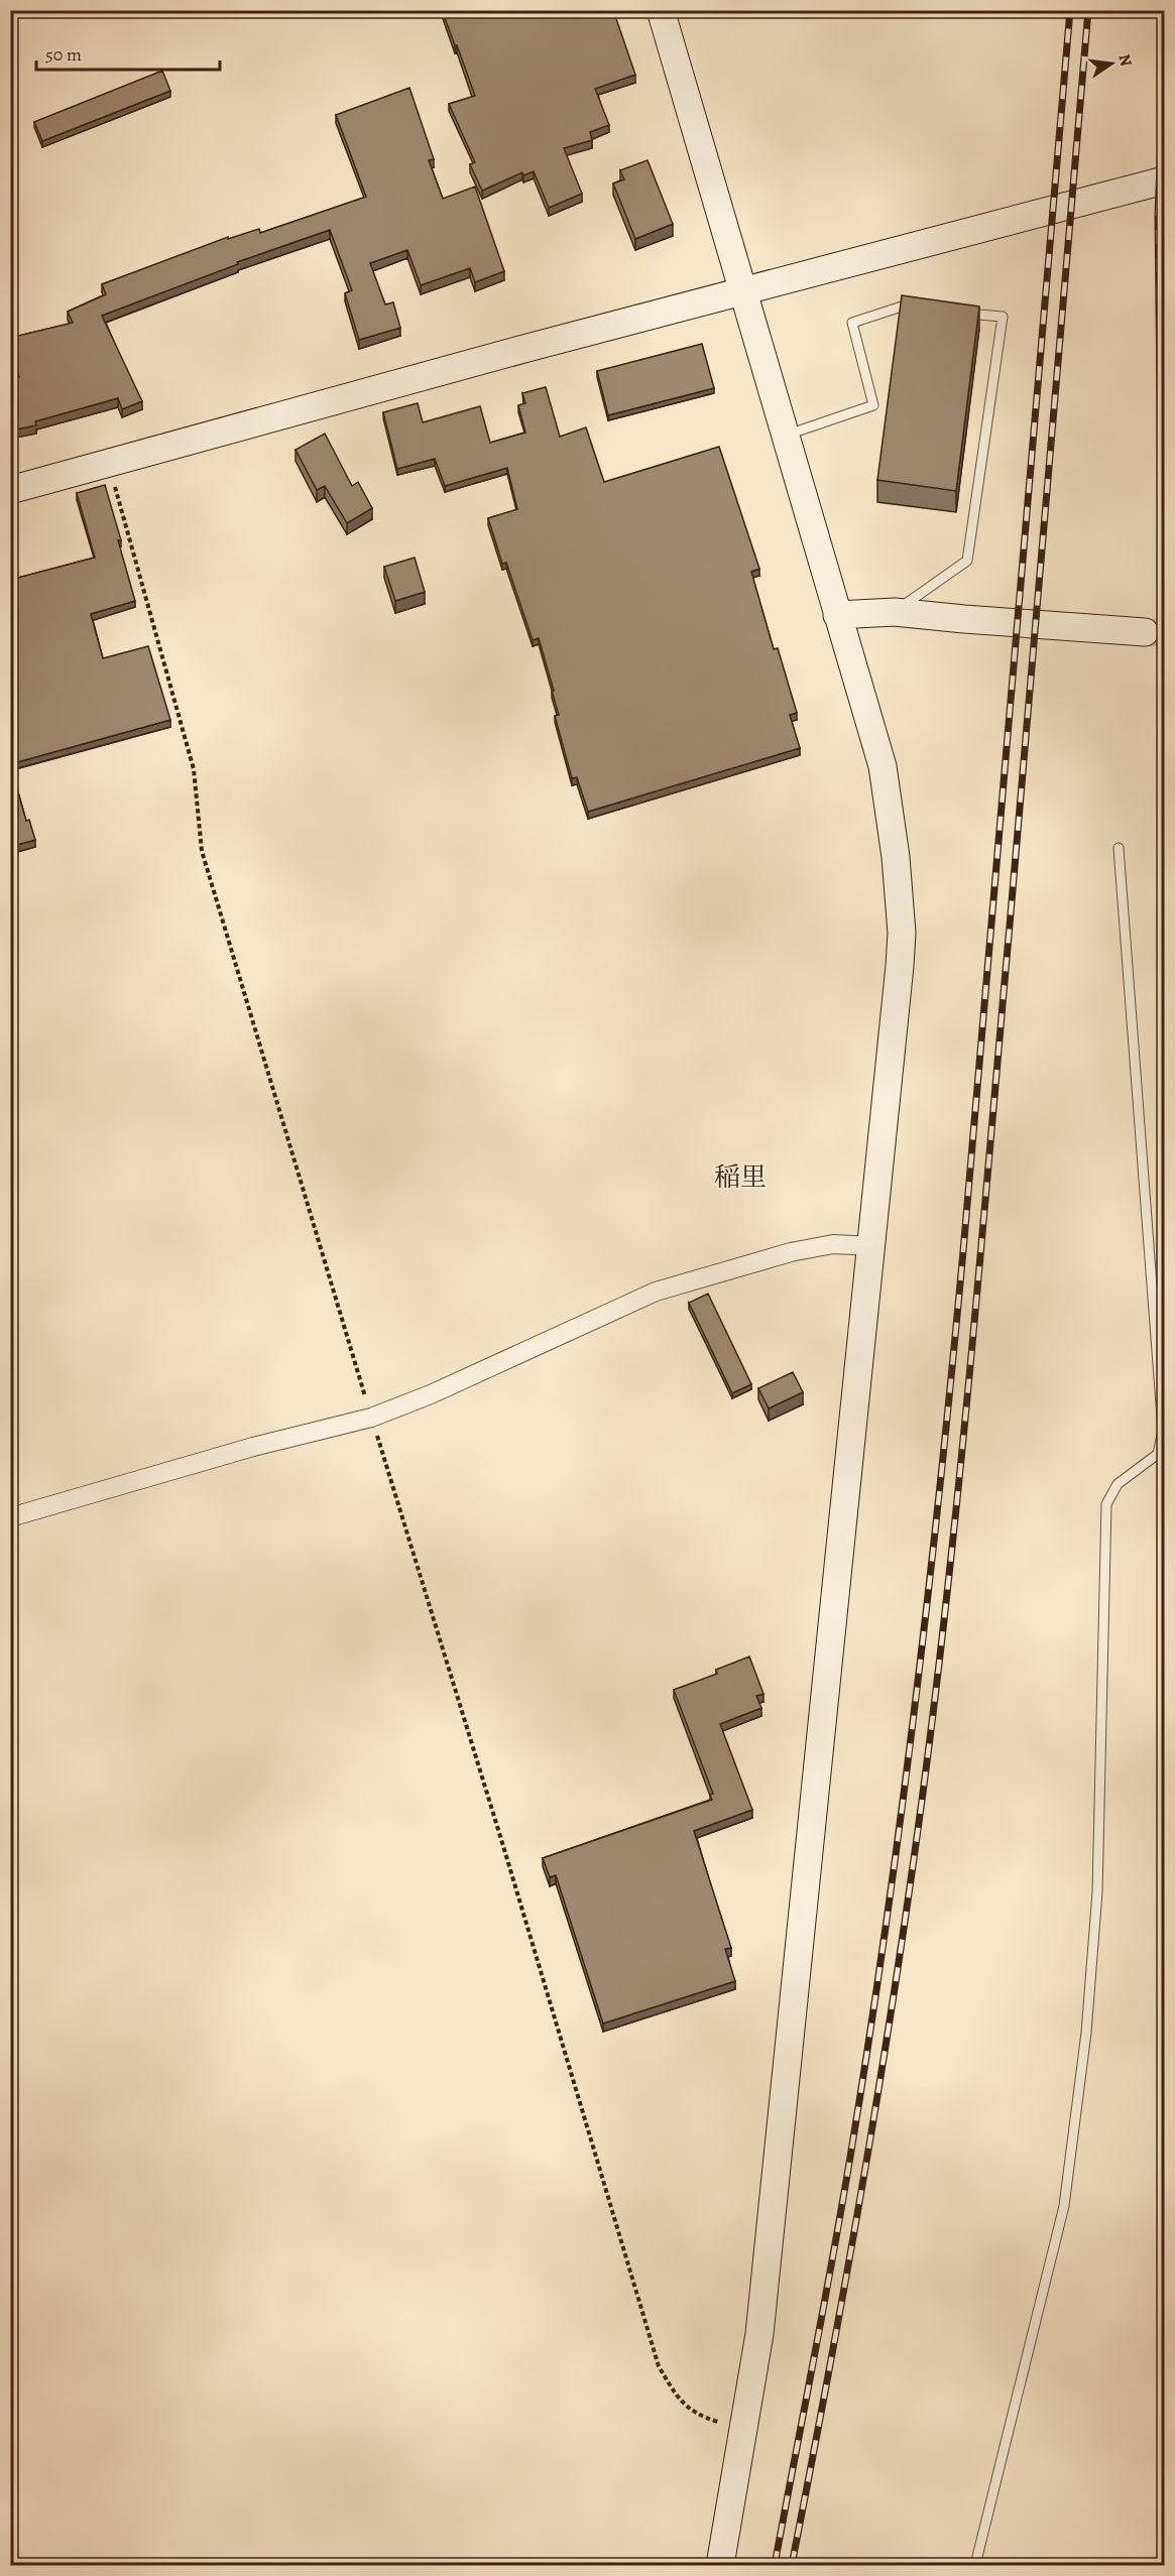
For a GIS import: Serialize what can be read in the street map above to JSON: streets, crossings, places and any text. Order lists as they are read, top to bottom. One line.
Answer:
{"districts":["稲里"],"scale_bar":"50 m","north":"right"}
